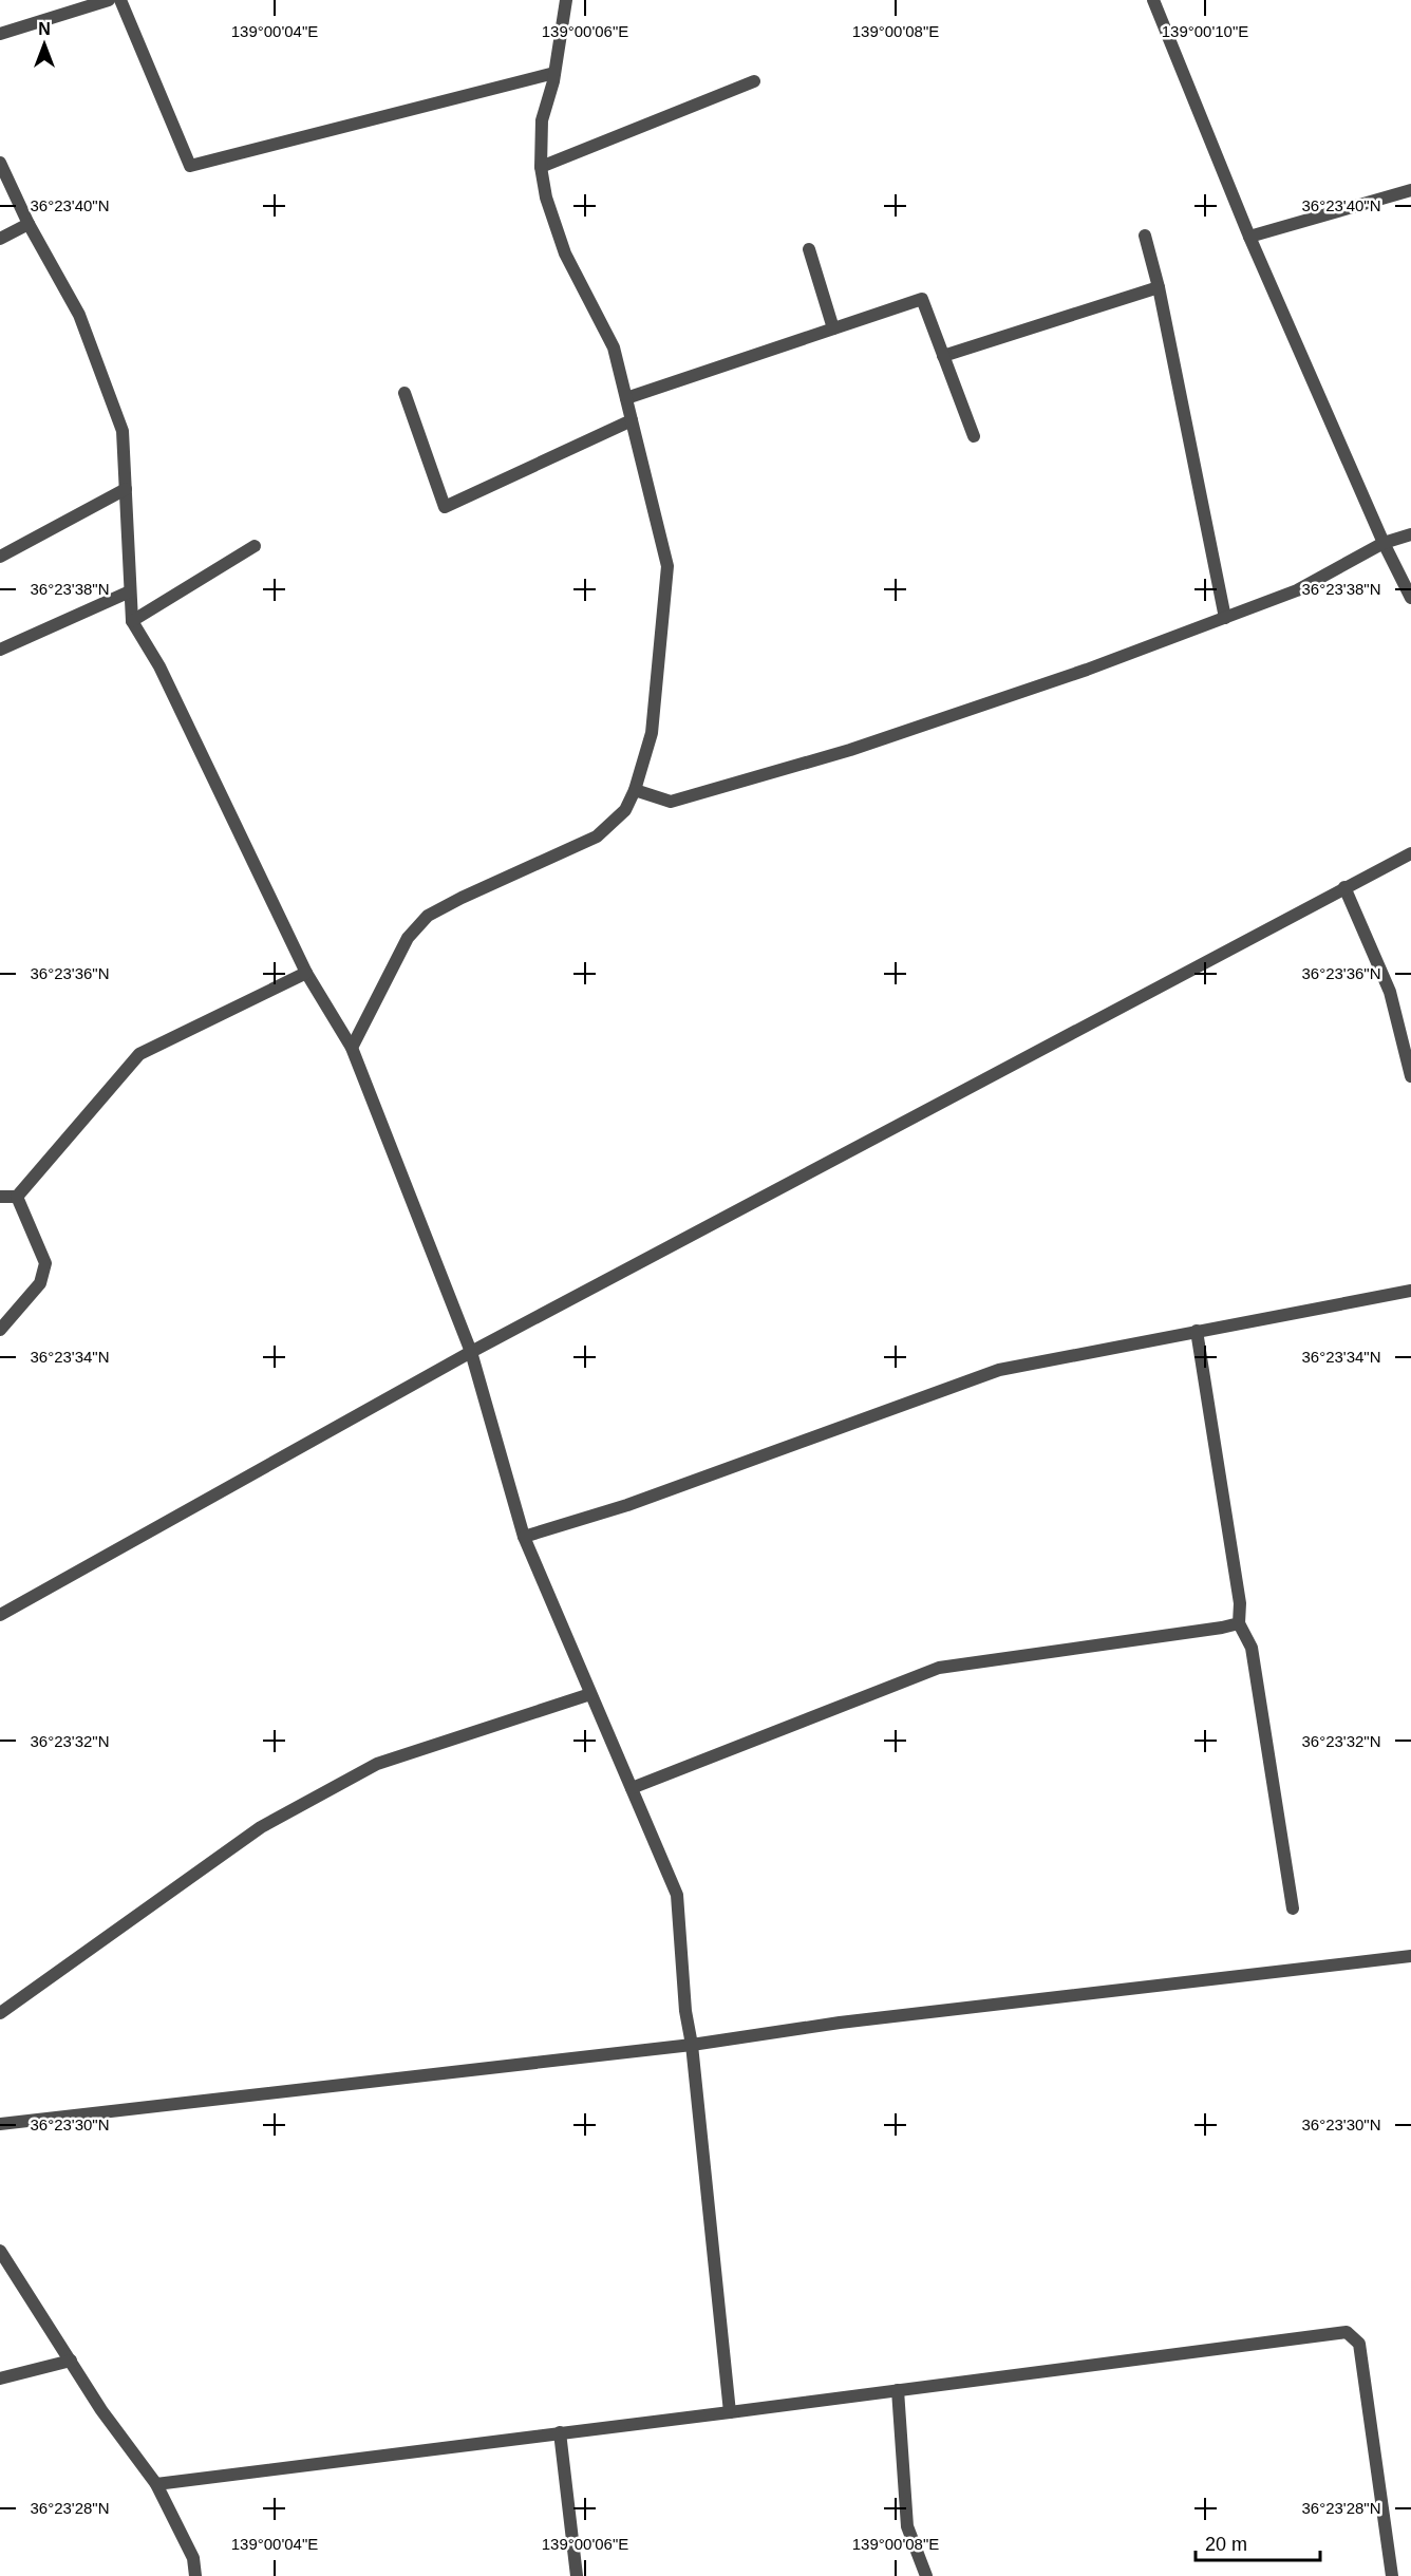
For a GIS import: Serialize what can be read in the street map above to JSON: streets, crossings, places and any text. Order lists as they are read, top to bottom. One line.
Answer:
{"scale_bar":"20 m","north":"top","coordinates":["139°00'04\"E","139°00'06\"E","139°00'08\"E","139°00'10\"E","36°23'40\"N","36°23'38\"N","36°23'36\"N","36°23'34\"N","36°23'32\"N","36°23'30\"N","36°23'28\"N"]}
